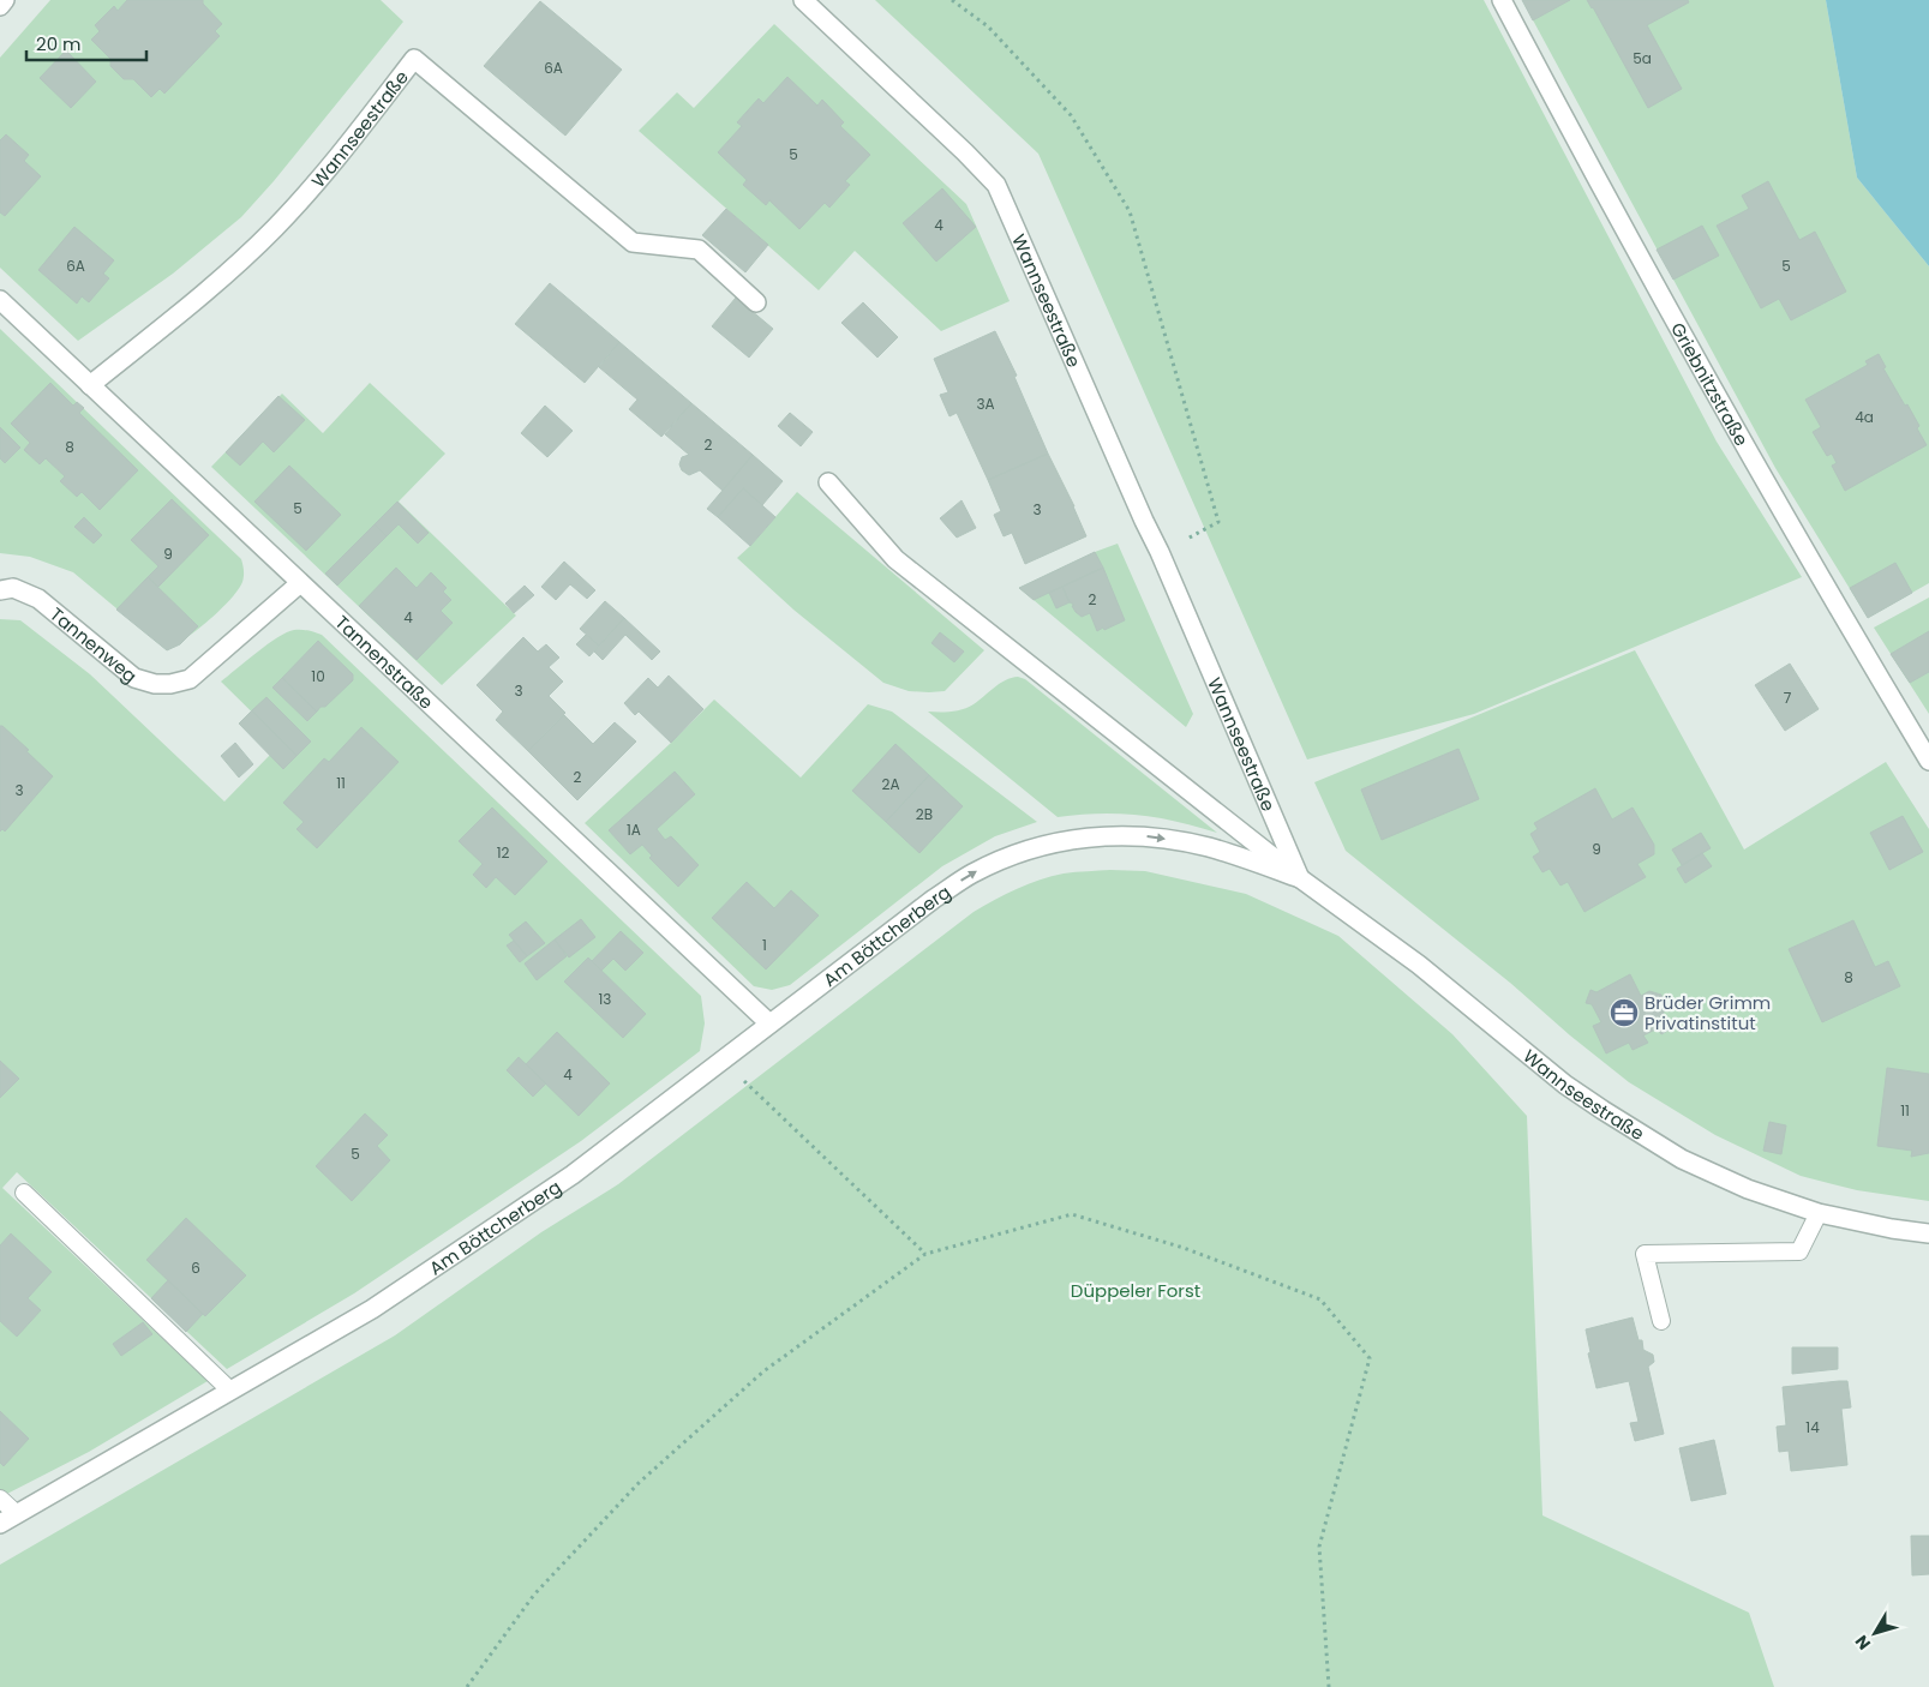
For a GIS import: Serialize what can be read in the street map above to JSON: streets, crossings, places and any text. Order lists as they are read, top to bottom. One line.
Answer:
{"streets":{"street":["Wannseestraße","Griebnitzstraße","Tannenweg","Tannenstraße","Am Böttcherberg"]},"crossings":[["Wannseestraße","Tannenstraße"],["Wannseestraße","Am Böttcherberg"],["Tannenweg","Tannenstraße"],["Tannenstraße","Am Böttcherberg"]],"one_way":["Am Böttcherberg"],"parks":["Düppeler Forst"],"places":{"office":["Brüder Grimm Privatinstitut"]},"house_numbers":["5a","6A","5","4","6A","5","3A","4a","2","8","5","3","9","2","4","10","3","7","2","11","2A","3","2B","1A","9","12","1","8","13","4","11","5","6","14"],"scale_bar":"20 m","north":"bottom left"}
